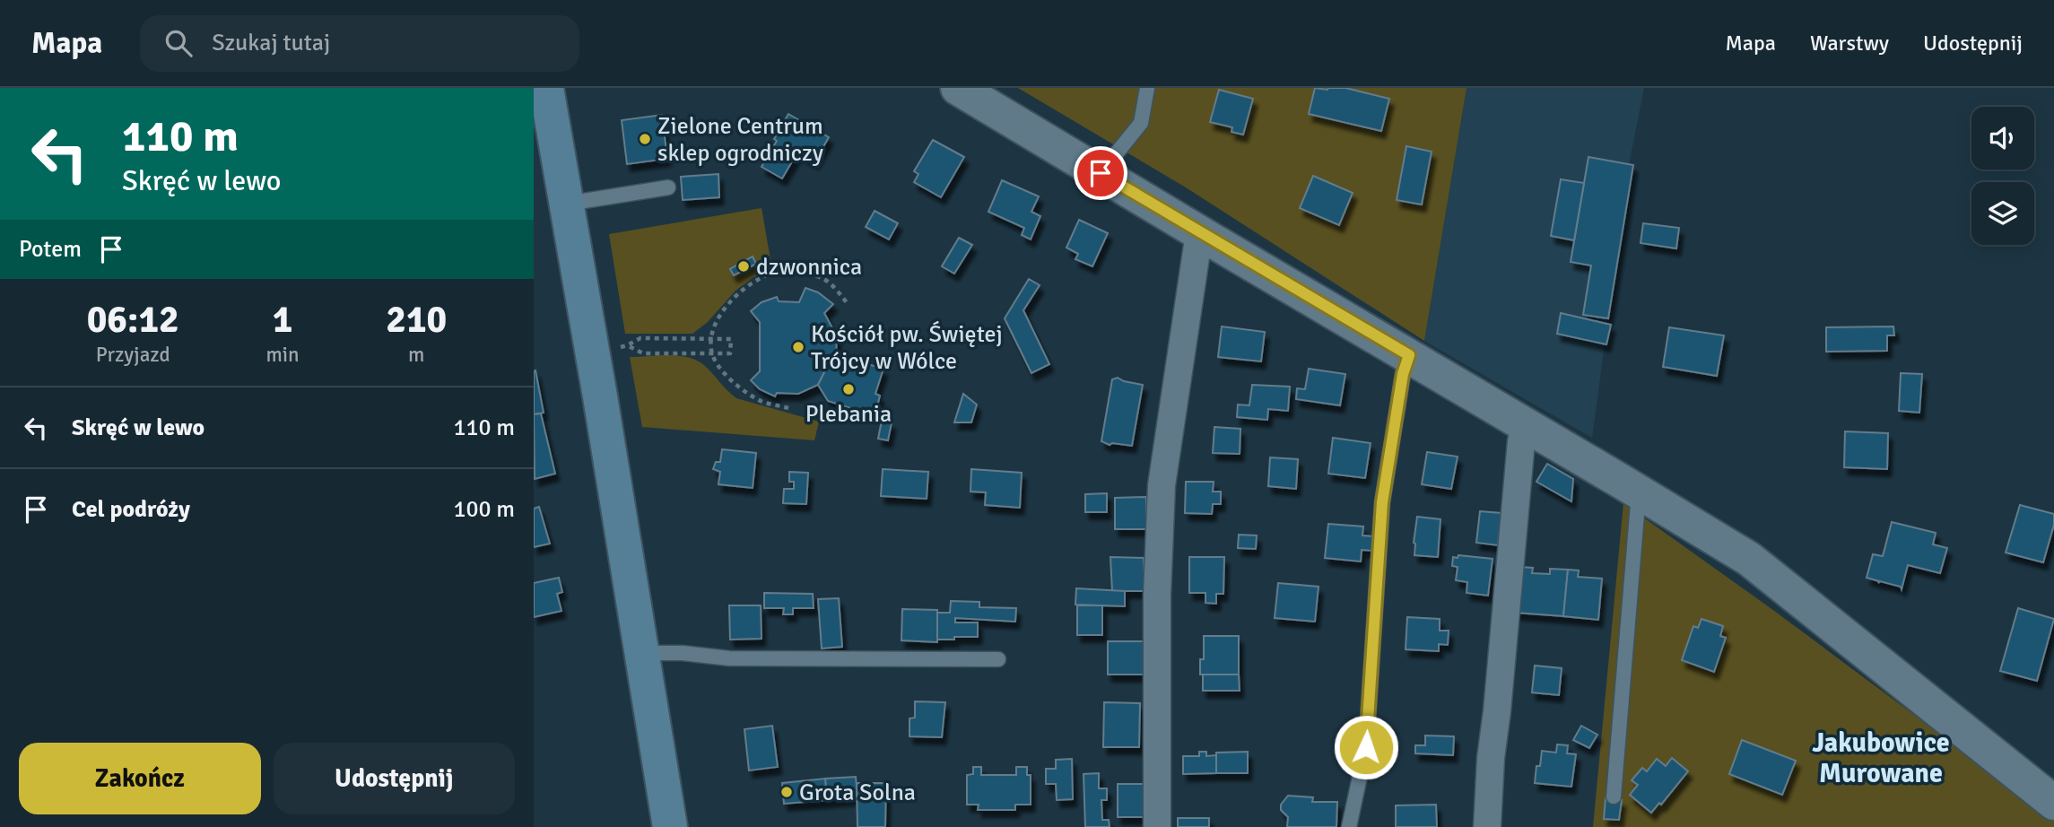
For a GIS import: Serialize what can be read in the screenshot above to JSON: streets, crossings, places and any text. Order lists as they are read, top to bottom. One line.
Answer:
{"districts":["Jakubowice Murowane"],"places":["Zielone Centrum sklep ogrodniczy","dzwonnica","Kościół pw. Świętej Trójcy w Wólce","Plebania","Grota Solna"],"page":{"header":"Mapa","search":"Szukaj tutaj","nav":["Mapa","Warstwy","Udostępnij"],"turn":["110 m","Skręć w lewo"],"then":"Potem","eta":["06:12","Przyjazd","1","min","210","m"],"list":[{"name":"Skręć w lewo","value":"110 m"},{"name":"Cel podróży","value":"100 m"}],"buttons":["Zakończ","Udostępnij"]}}
